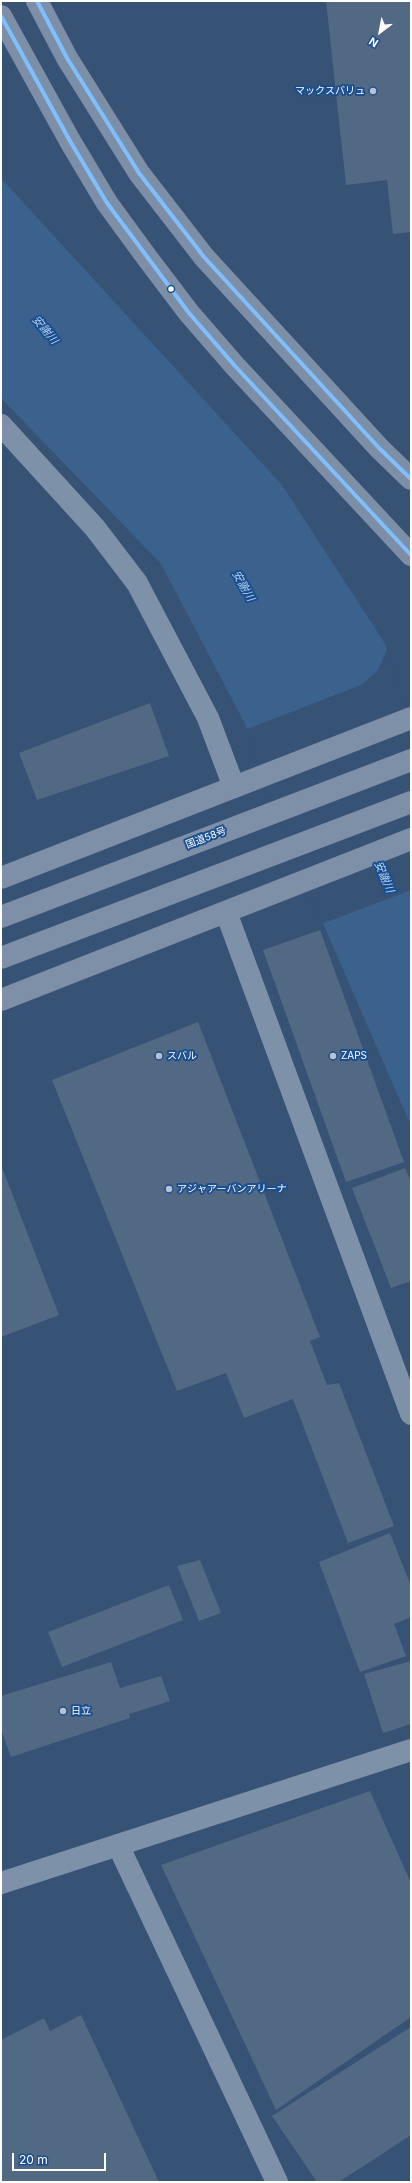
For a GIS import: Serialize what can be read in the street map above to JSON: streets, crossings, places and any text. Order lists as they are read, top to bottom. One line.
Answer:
{"streets":{"highway":["国道58号"]},"water":["安謝川"],"places":["マックスバリュ","スバル","ZAPS","アジャアーバンアリーナ","日立"],"scale_bar":"20 m","north":"bottom left"}
